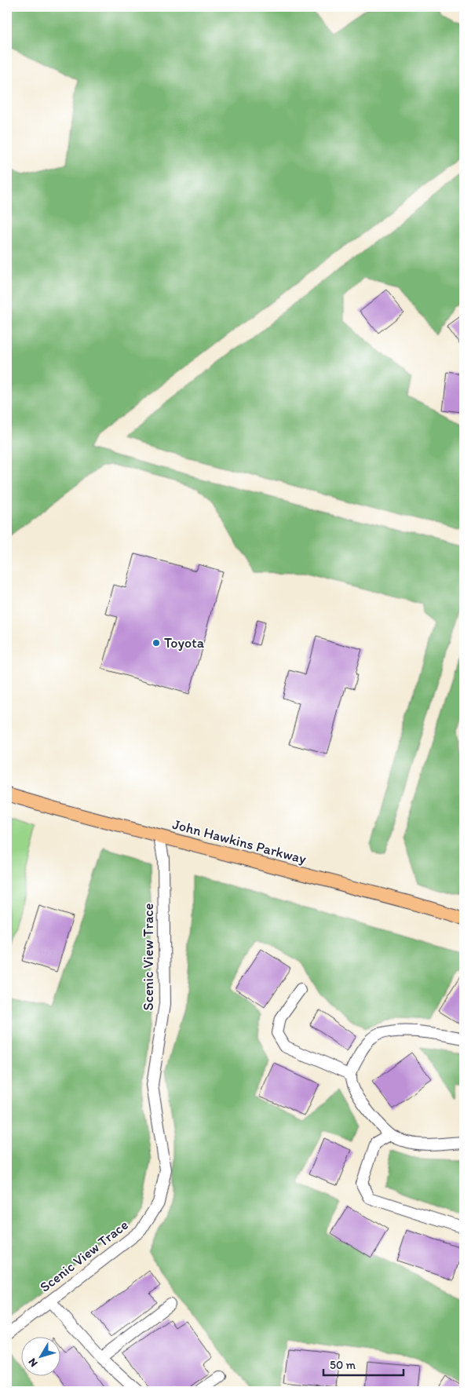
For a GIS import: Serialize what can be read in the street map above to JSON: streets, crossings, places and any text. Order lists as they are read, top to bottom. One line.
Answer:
{"streets":{"main road":["John Hawkins Parkway"],"street":["Scenic View Trace"]},"crossings":[["John Hawkins Parkway","Scenic View Trace"]],"places":["Toyota"],"scale_bar":"50 m","north":"bottom left"}
